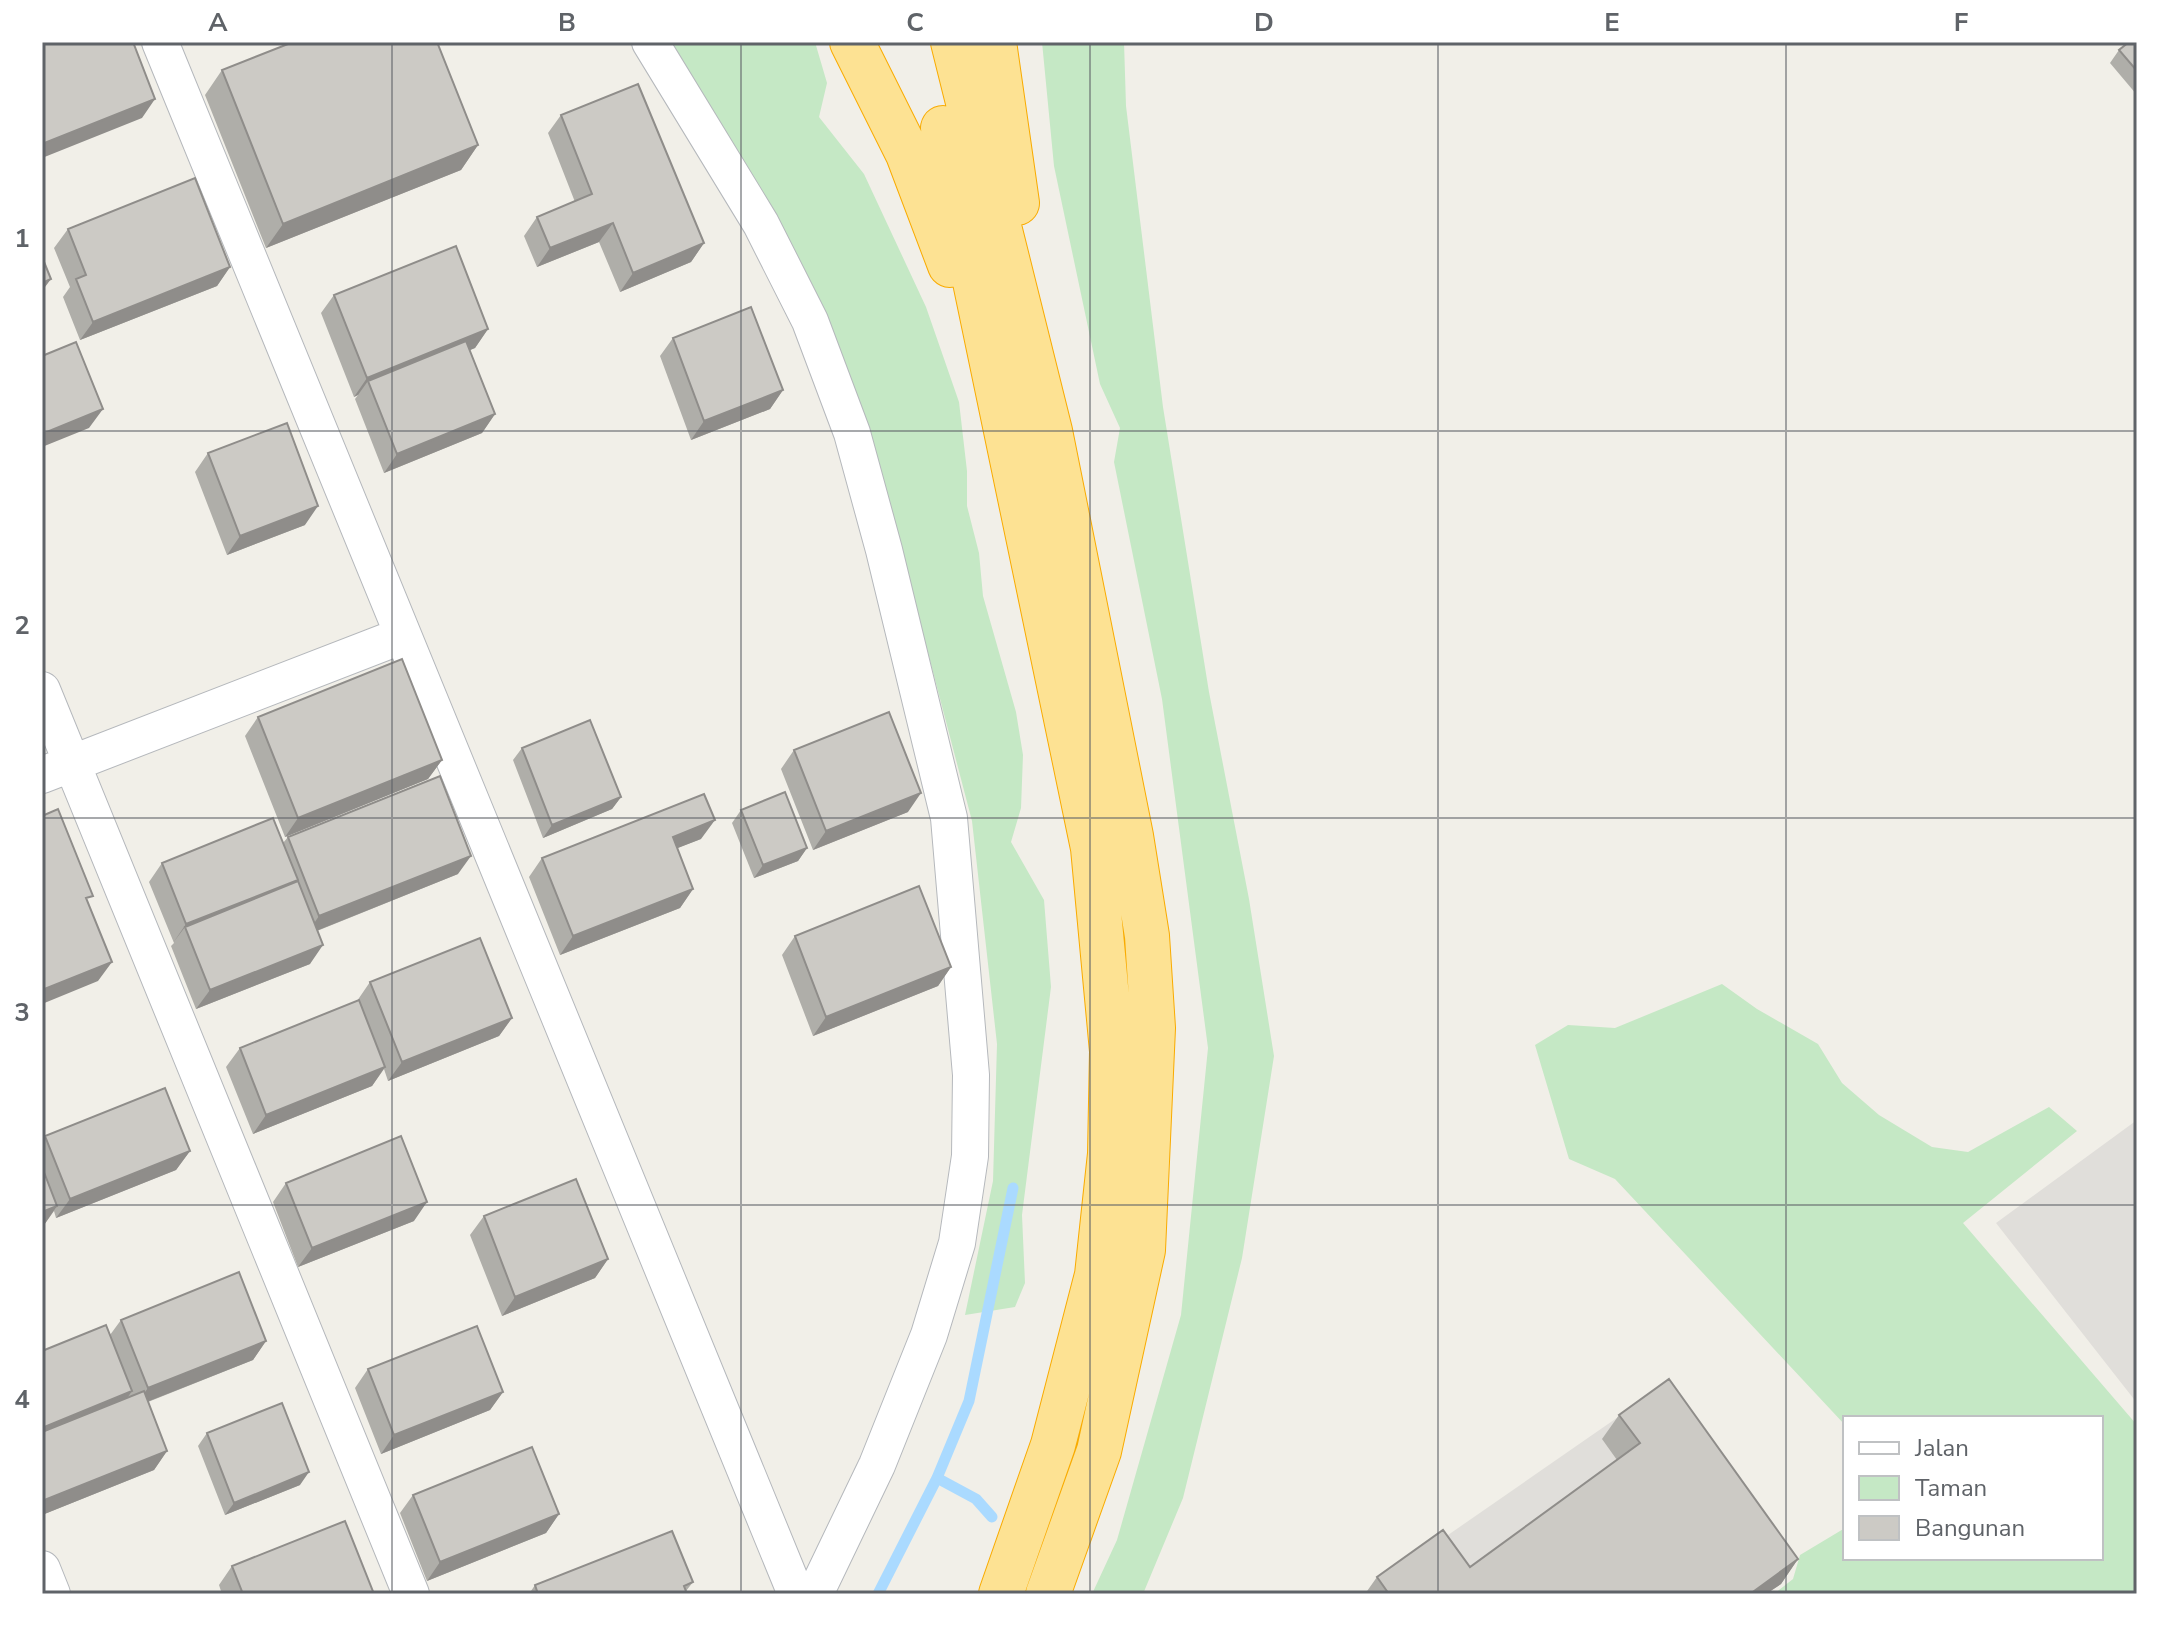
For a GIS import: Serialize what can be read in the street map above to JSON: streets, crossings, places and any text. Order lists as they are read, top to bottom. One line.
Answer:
{"legend":["Jalan","Taman","Bangunan"],"grid":{"columns":["A","B","C","D","E","F"],"rows":["1","2","3","4"]}}
